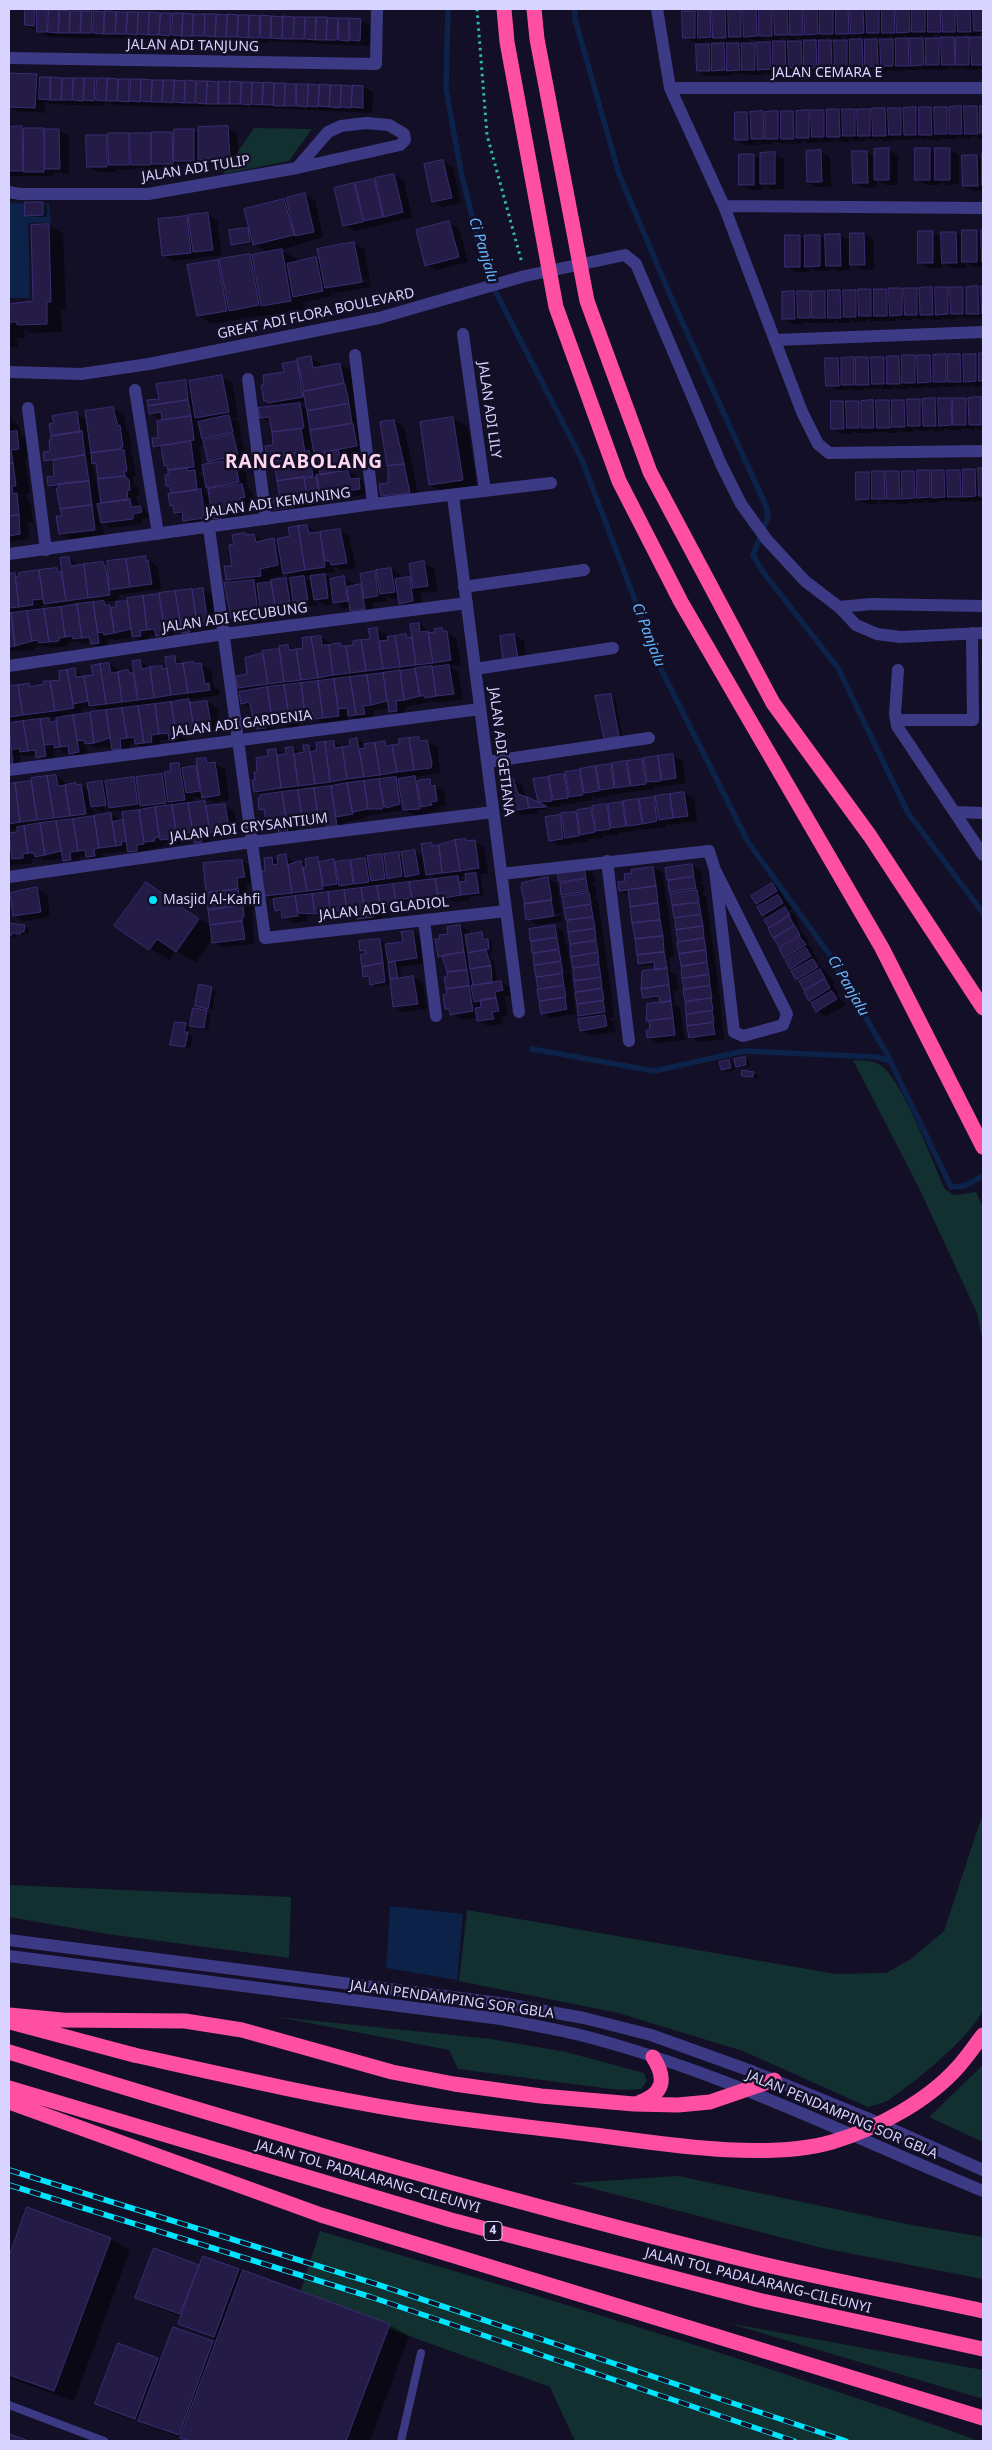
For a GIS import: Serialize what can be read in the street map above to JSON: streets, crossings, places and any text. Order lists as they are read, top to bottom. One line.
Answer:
{"streets":{"highway":["JALAN TOL PADALARANG–CILEUNYI","4"],"street":["JALAN ADI TANJUNG","JALAN CEMARA E","JALAN ADI TULIP","GREAT ADI FLORA BOULEVARD","JALAN ADI LILY","JALAN ADI KEMUNING","JALAN ADI KECUBUNG","JALAN ADI GARDENIA","JALAN ADI GETIANA","JALAN ADI CRYSANTIUM","JALAN ADI GLADIOL","JALAN PENDAMPING SOR GBLA"]},"crossings":[["JALAN ADI LILY","JALAN ADI KEMUNING"],["JALAN ADI KEMUNING","JALAN ADI GETIANA"],["JALAN ADI KECUBUNG","JALAN ADI GETIANA"],["JALAN ADI GARDENIA","JALAN ADI GETIANA"],["JALAN ADI GETIANA","JALAN ADI CRYSANTIUM"],["JALAN ADI GETIANA","JALAN ADI GLADIOL"],["JALAN ADI CRYSANTIUM","JALAN ADI GLADIOL"]],"districts":["RANCABOLANG"],"water":["Ci Panjalu"],"places":["Masjid Al-Kahfi"]}
